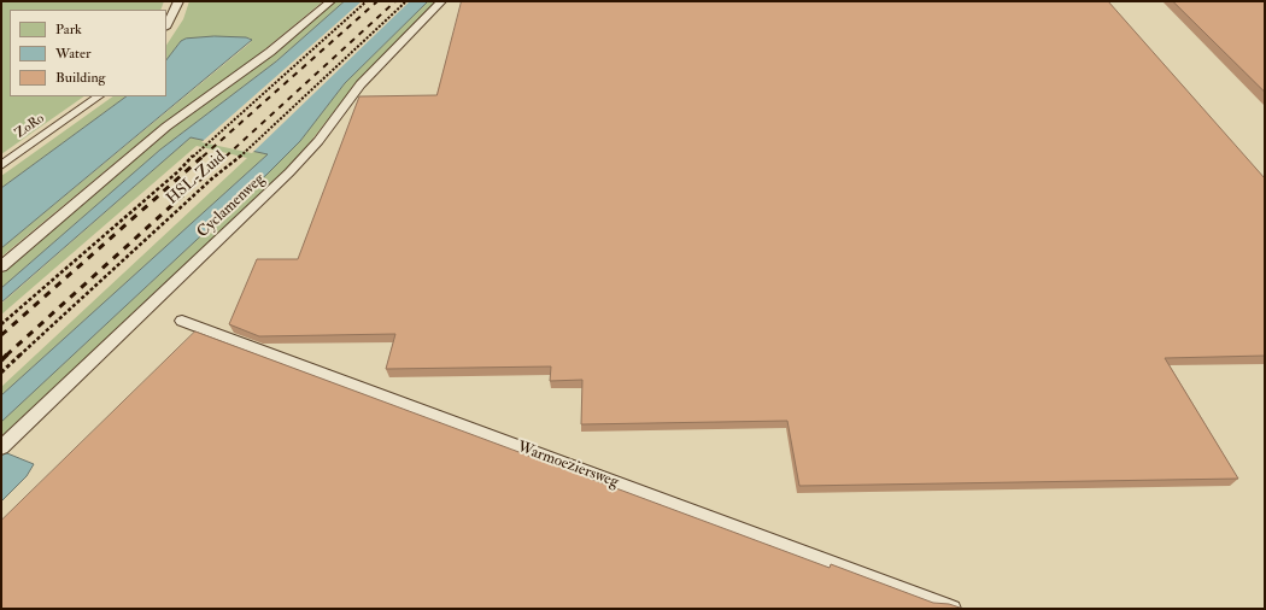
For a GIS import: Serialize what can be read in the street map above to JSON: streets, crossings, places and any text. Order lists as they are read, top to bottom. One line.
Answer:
{"streets":{"lane":["ZoRo","Cyclamenweg","Warmoeziersweg"],"path":["HSL-Zuid"]},"legend":["Park","Water","Building"]}
